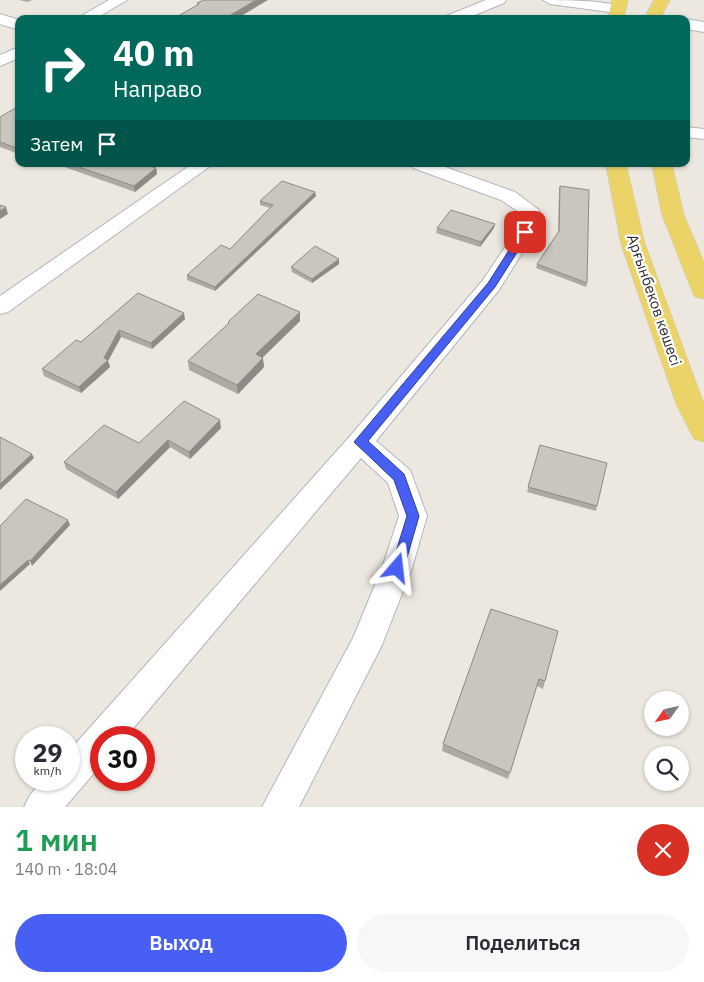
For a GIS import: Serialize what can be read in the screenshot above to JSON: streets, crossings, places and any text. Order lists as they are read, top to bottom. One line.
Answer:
{"streets":{"main road":["Арғынбеков көшесі"]},"north":"bottom left","page":{"turn":["40 m","Направо"],"then":"Затем","speed":"29 km/h","limit":"30","heading":["1 мин","140 m · 18:04"],"buttons":["Выход","Поделиться"]}}
